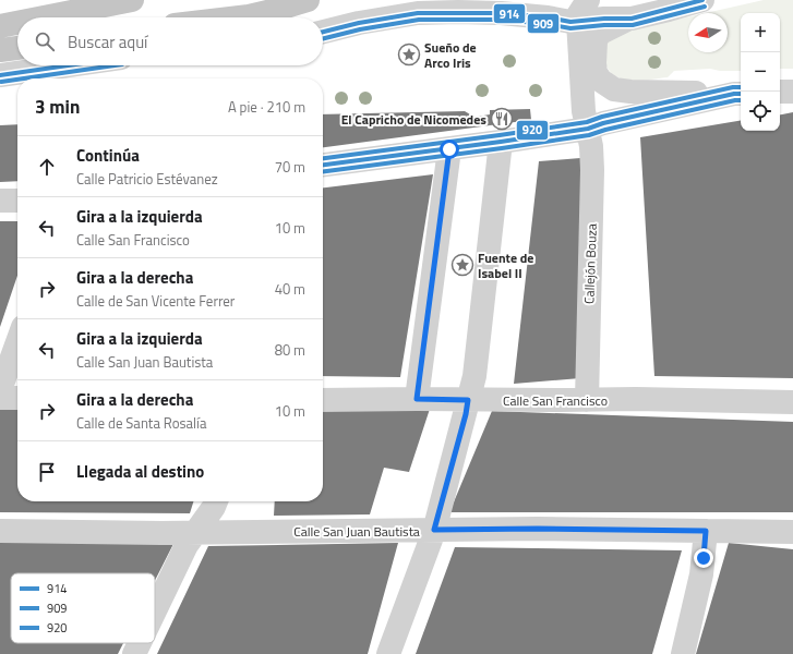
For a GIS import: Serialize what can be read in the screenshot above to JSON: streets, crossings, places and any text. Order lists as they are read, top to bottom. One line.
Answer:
{"streets":{"street":["Callejón Bouza","Calle San Francisco","Calle San Juan Bautista"]},"crossings":[["Callejón Bouza","Calle San Francisco"]],"places":{"place":["Sueño de Arco Iris","Fuente de Isabel II"],"restaurant":["El Capricho de Nicomedes"]},"lines":["transit line 914","transit line 909","transit line 920"],"legend":["914","909","920"],"north":"left","page":{"map_buttons":["+","−"],"search":"Buscar aquí","heading":["3 min","A pie · 210 m"],"list":[["Continúa","Calle Patricio Estévanez","70 m"],["Gira a la izquierda","Calle San Francisco","10 m"],["Gira a la derecha","Calle de San Vicente Ferrer","40 m"],["Gira a la izquierda","Calle San Juan Bautista","80 m"],["Gira a la derecha","Calle de Santa Rosalía","10 m"],"Llegada al destino"]}}
